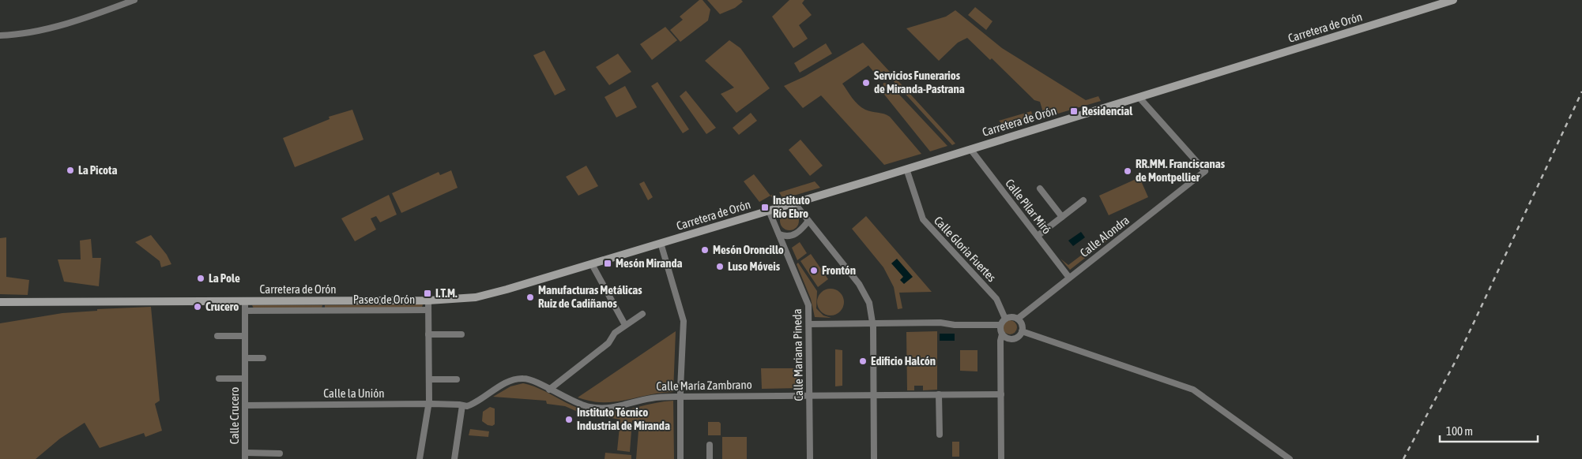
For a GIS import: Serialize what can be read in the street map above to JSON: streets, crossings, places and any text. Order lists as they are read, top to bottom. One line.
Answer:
{"streets":{"street":["Carretera de Orón","Calle Pilar Miró","Calle Alondra","Calle Gloria Fuertes","Paseo de Orón","Calle Mariana Pineda","Calle María Zambrano","Calle la Unión","Calle Crucero"]},"crossings":[["Carretera de Orón","Calle Pilar Miró"],["Carretera de Orón","Calle Alondra"],["Carretera de Orón","Calle Gloria Fuertes"],["Carretera de Orón","Calle Mariana Pineda"],["Carretera de Orón","Calle Crucero"],["Calle Pilar Miró","Calle Alondra"],["Calle Alondra","Calle Gloria Fuertes"],["Paseo de Orón","Calle Crucero"],["Calle Mariana Pineda","Calle María Zambrano"],["Calle María Zambrano","Calle la Unión"],["Calle la Unión","Calle Crucero"]],"places":{"other":["Servicios Funerarios de Miranda-Pastrana","La Picota","RR.MM. Franciscanas de Montpellier","Mesón Oroncillo","Luso Móveis","Frontón","La Pole","Manufacturas Metálicas Ruiz de Cadiñanos","Crucero","Edificio Halcón","Instituto Técnico Industrial de Miranda"],"transit":["Residencial","Instituto Río Ebro","Mesón Miranda","I.T.M."]},"scale_bar":"100 m"}
